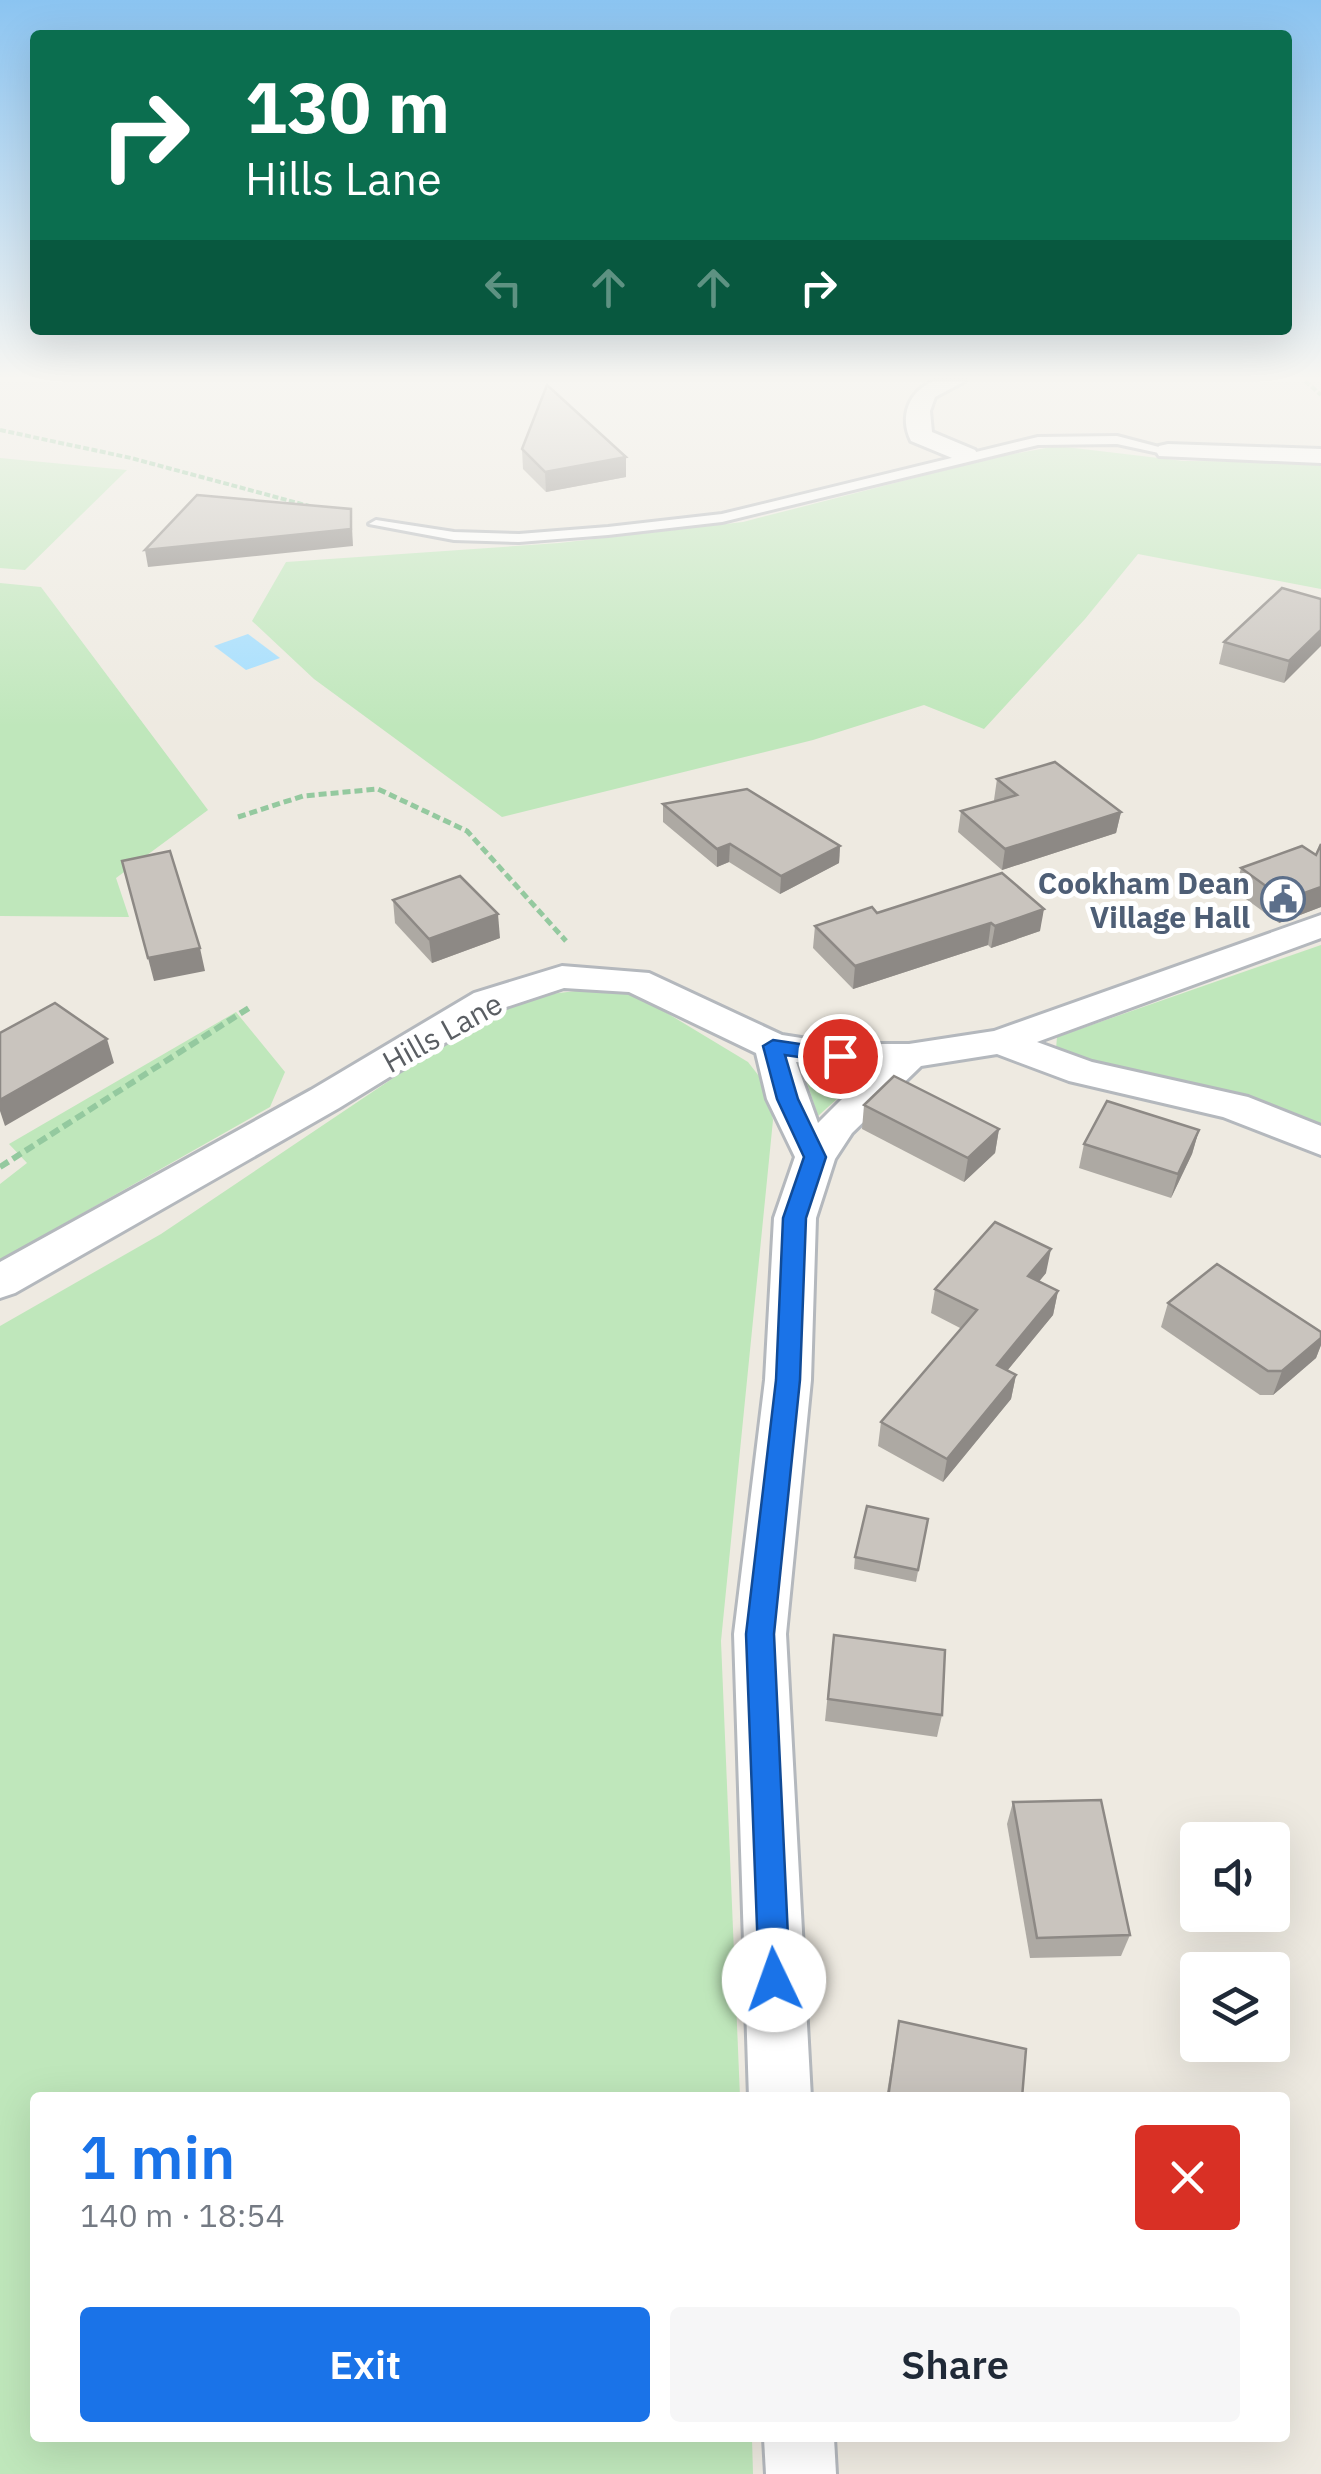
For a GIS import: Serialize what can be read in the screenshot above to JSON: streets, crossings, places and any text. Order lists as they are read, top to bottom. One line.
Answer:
{"streets":{"street":["Hills Lane"]},"places":{"public building":["Cookham Dean Village Hall"]},"page":{"turn":["130 m","Hills Lane"],"heading":["1 min","140 m · 18:54"],"buttons":["Exit","Share"]}}
